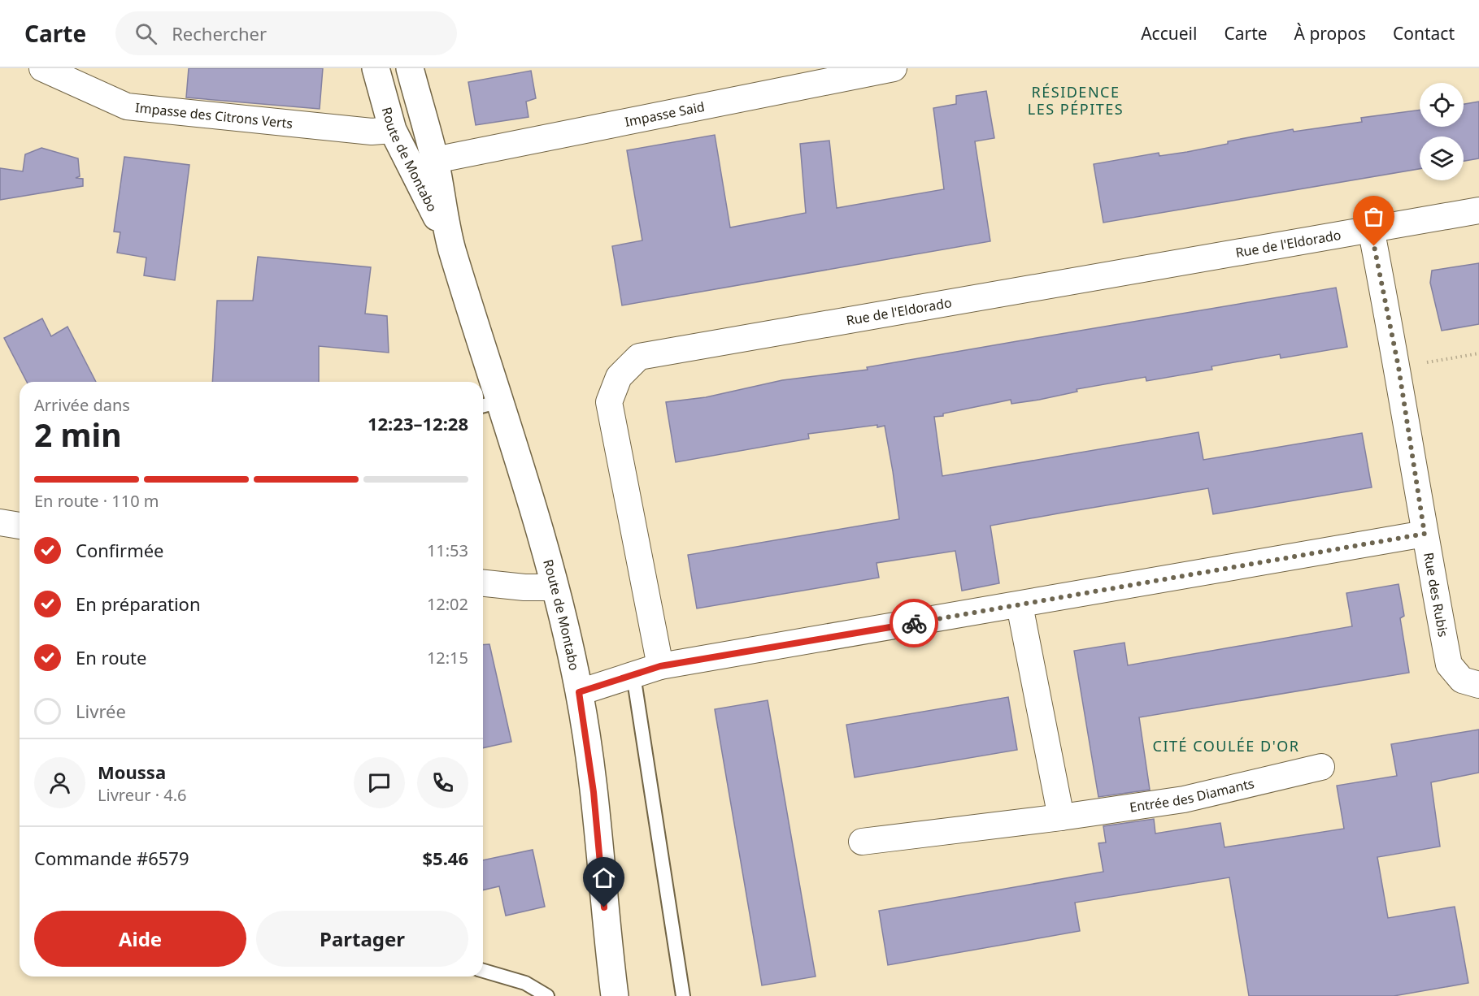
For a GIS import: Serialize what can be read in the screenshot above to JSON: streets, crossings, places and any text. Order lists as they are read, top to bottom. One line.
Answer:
{"streets":{"main road":["Route de Montabo"],"street":["Impasse Said","Impasse des Citrons Verts","Rue de l'Eldorado","Rue des Rubis","Entrée des Diamants"]},"crossings":[["Impasse Said","Route de Montabo"],["Impasse des Citrons Verts","Route de Montabo"],["Rue de l'Eldorado","Rue des Rubis"]],"districts":["RÉSIDENCE LES PÉPITES","CITÉ COULÉE D'OR"],"page":{"header":"Carte","search":"Rechercher","nav":["Accueil","Carte","À propos","Contact"],"heading":["2 min","Arrivée dans","12:23–12:28"],"panel":["Moussa","Livreur · 4.6","Commande #6579","$5.46"],"bar":"En route · 110 m","list":[["Confirmée","11:53"],["En préparation","12:02"],["En route","12:15"],"Livrée"],"buttons":["Aide","Partager"]}}
